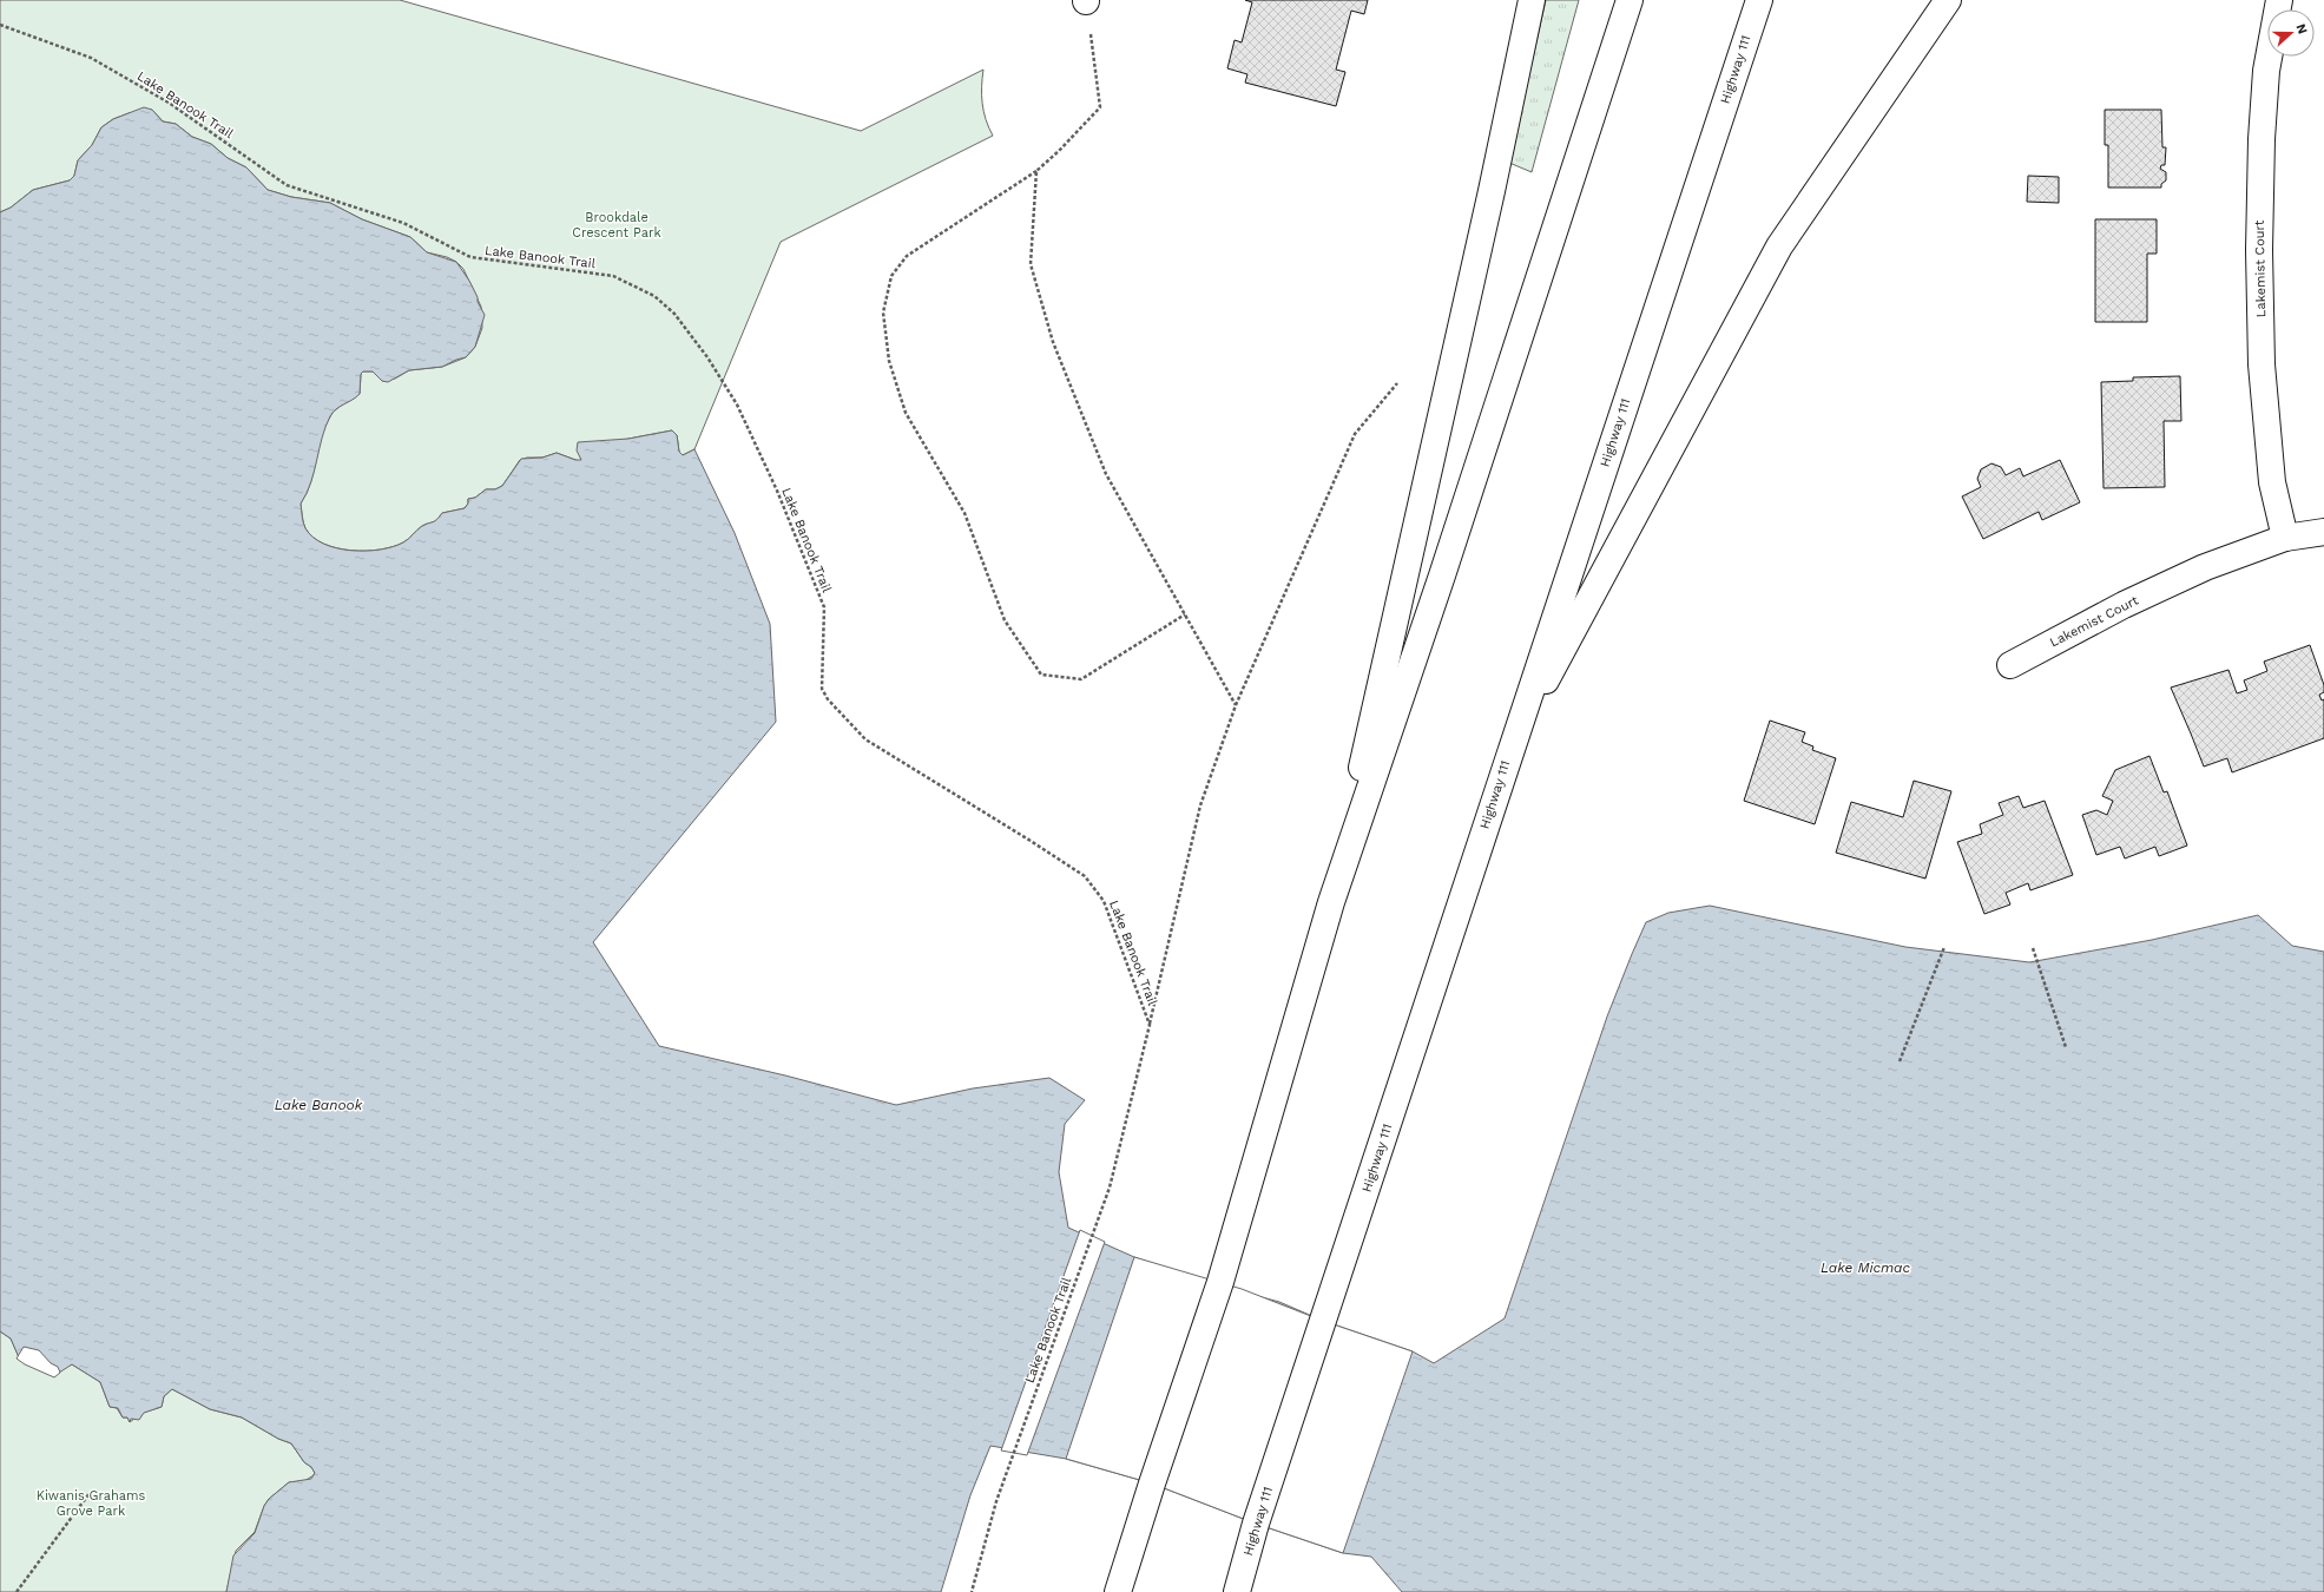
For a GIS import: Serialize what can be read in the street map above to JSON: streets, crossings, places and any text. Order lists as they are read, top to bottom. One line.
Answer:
{"streets":{"main road":["Highway 111","Lakemist Court"],"path":["Lake Banook Trail"]},"water":["Lake Banook","Lake Micmac"],"parks":["Brookdale Crescent Park","Kiwanis Grahams Grove Park"],"north":"right"}
